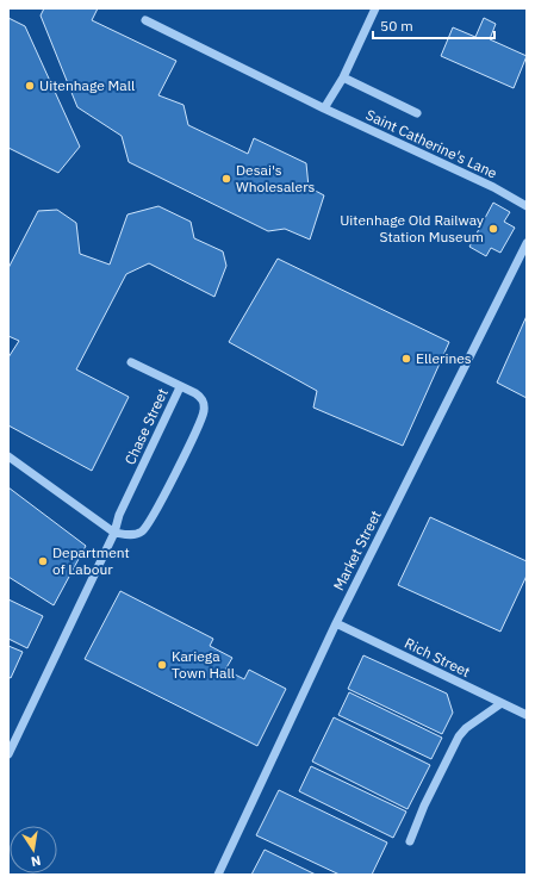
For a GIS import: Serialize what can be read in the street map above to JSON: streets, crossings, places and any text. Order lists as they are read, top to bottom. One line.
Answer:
{"streets":{"street":["Saint Catherine's Lane","Chase Street","Market Street","Rich Street"]},"crossings":[["Market Street","Rich Street"]],"places":["Uitenhage Mall","Desai's Wholesalers","Uitenhage Old Railway Station Museum","Ellerines","Department of Labour","Kariega Town Hall"],"scale_bar":"50 m","north":"bottom"}
